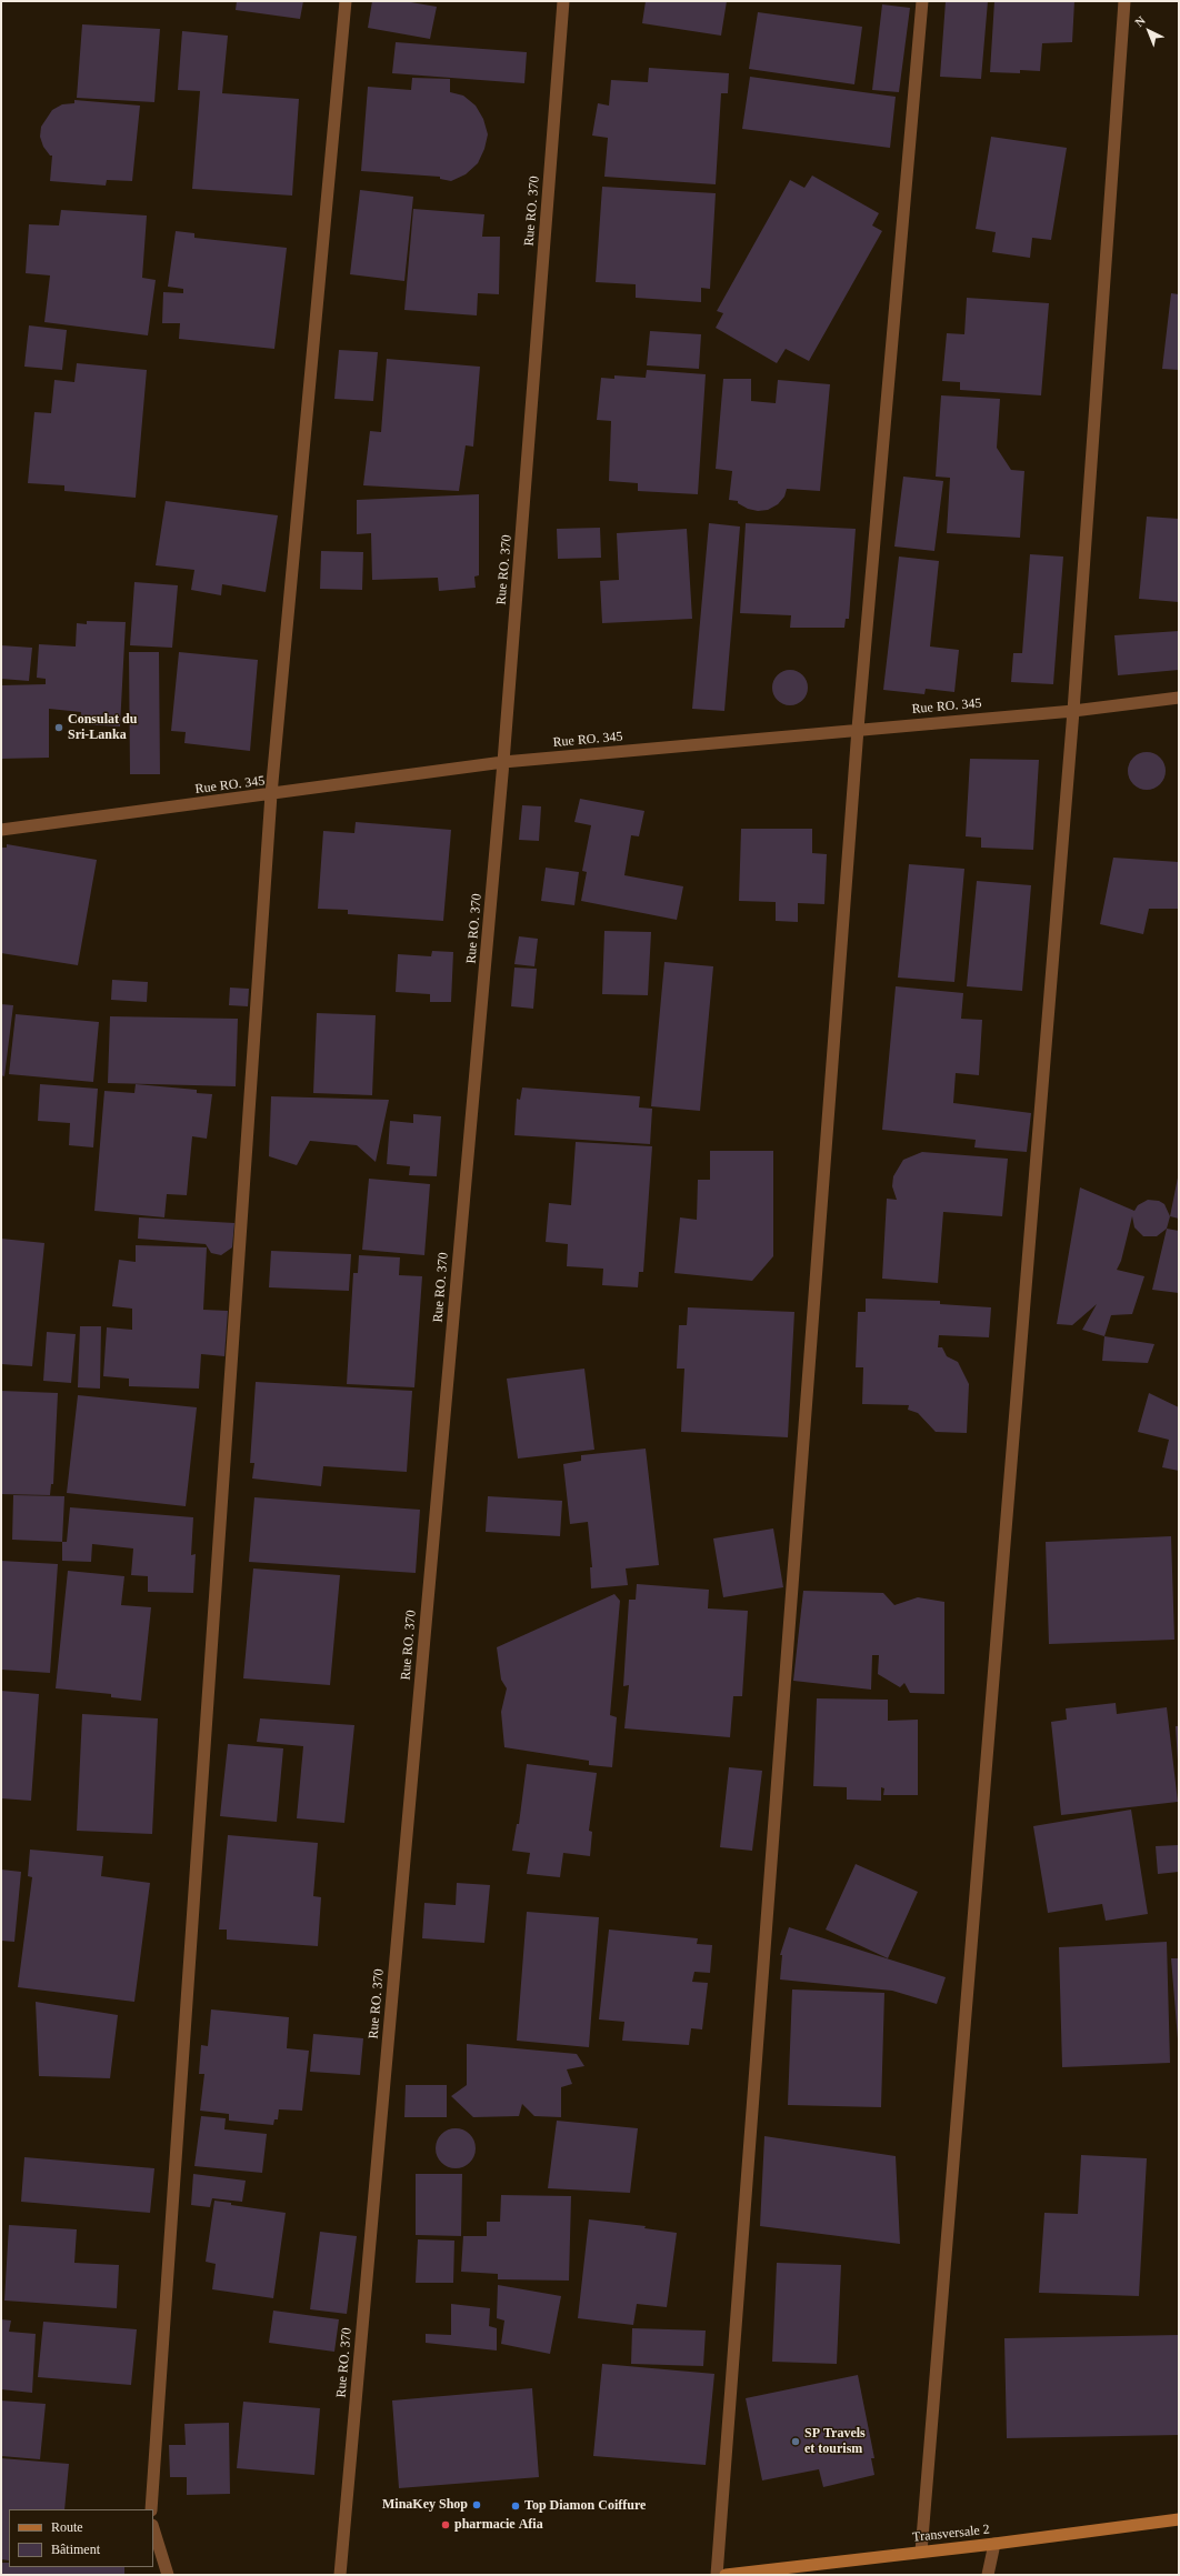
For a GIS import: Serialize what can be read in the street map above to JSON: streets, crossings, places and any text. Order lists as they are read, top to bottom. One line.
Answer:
{"streets":{"main road":["Transversale 2"],"street":["Rue RO. 370","Rue RO. 345"]},"crossings":[["Rue RO. 370","Rue RO. 345"]],"places":["Consulat du Sri-Lanka","SP Travels et tourism","MinaKey Shop","Top Diamon Coiffure","pharmacie Afia"],"legend":["Route","Bâtiment"],"north":"top left"}
